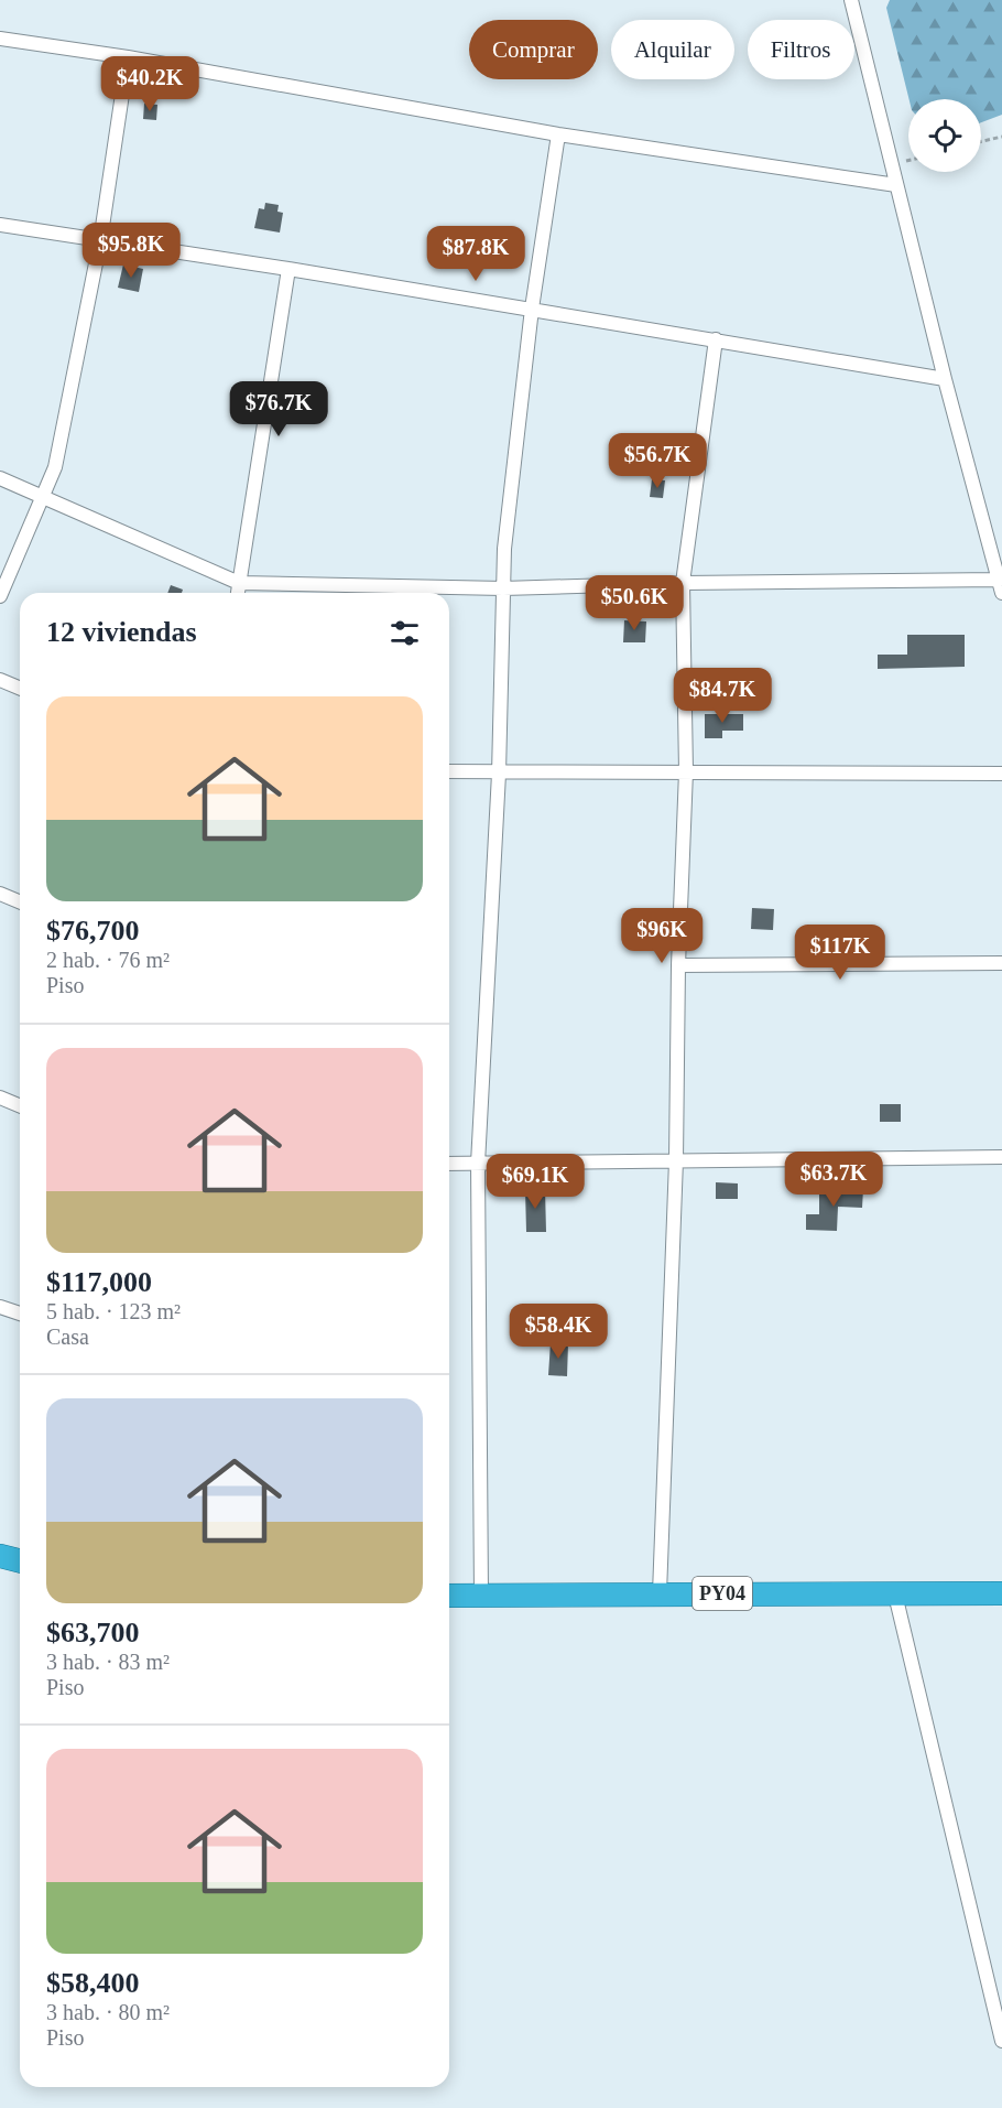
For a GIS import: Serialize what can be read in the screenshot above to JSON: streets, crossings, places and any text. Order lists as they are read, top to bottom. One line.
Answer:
{"streets":{"highway":["PY04"]},"page":{"chip":["Comprar","Alquilar","Filtros"],"price":["$40.2K","$95.8K","$87.8K","$76.7K","$56.7K","$50.6K","$84.7K","$96K","$117K","$63.7K","$69.1K","$58.4K"],"heading":"12 viviendas","list":[{"name":"$76,700","note":"2 hab. · 76 m² · Piso"},{"name":"$117,000","note":"5 hab. · 123 m² · Casa"},{"name":"$63,700","note":"3 hab. · 83 m² · Piso"},{"name":"$58,400","note":"3 hab. · 80 m² · Piso"}]}}
